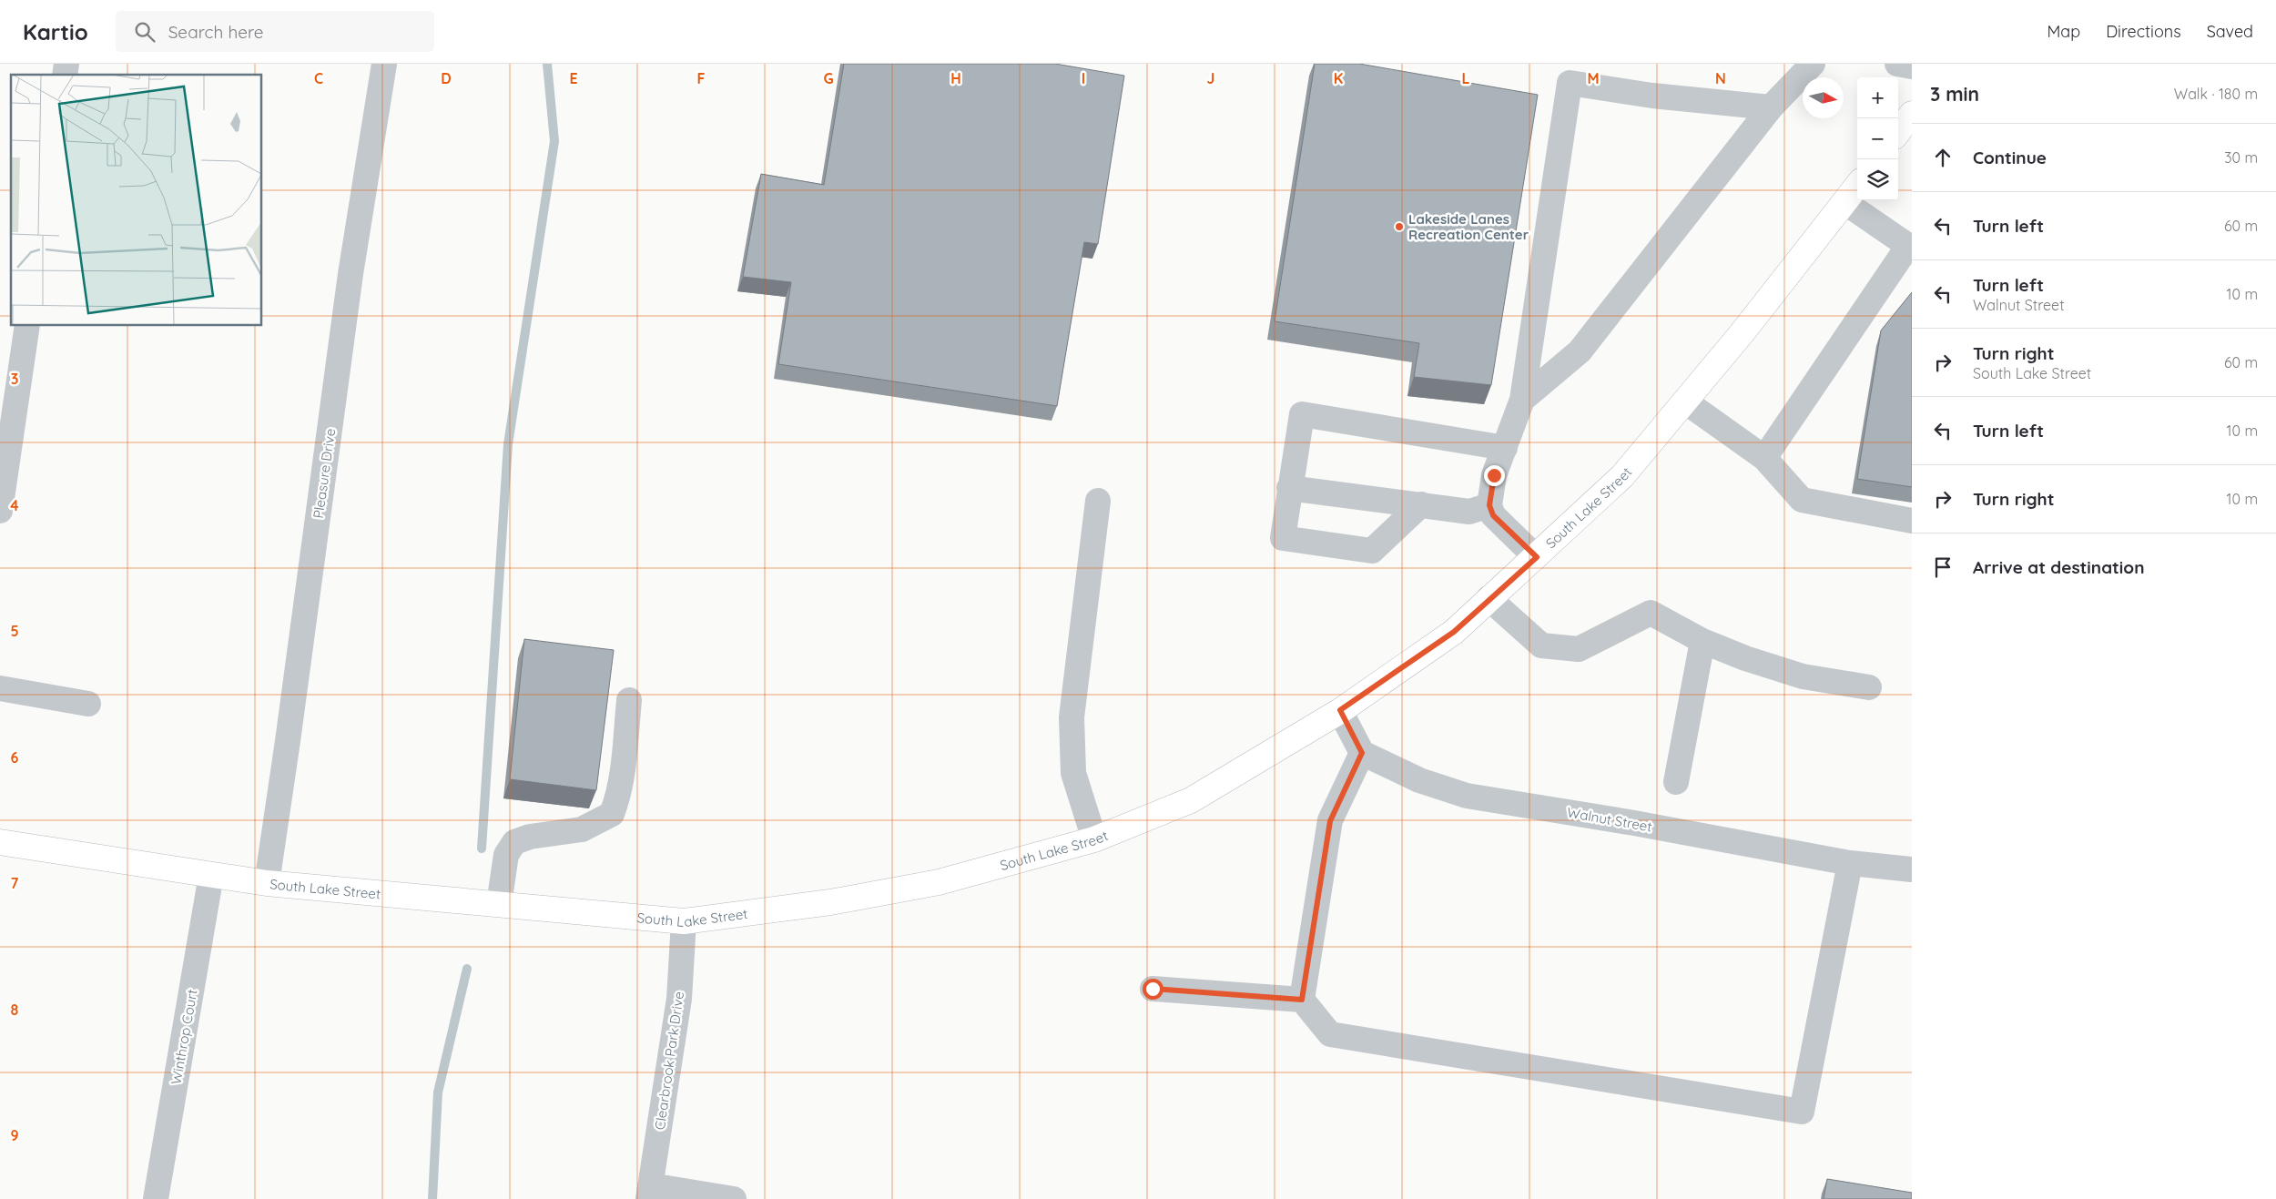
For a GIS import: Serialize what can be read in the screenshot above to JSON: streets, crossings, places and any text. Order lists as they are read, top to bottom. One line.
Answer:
{"streets":{"main road":["South Lake Street"],"street":["Pleasure Drive","Walnut Street","Winthrop Court","Clearbrook Park Drive"]},"crossings":[["Pleasure Drive","South Lake Street"],["South Lake Street","Winthrop Court"],["South Lake Street","Clearbrook Park Drive"]],"places":["Lakeside Lanes Recreation Center"],"north":"right","page":{"header":"Kartio","search":"Search here","nav":["Map","Directions","Saved"],"heading":["3 min","Walk · 180 m"],"map_buttons":["+","−"],"list":[["Continue","30 m"],["Turn left","60 m"],["Turn left","Walnut Street","10 m"],["Turn right","South Lake Street","60 m"],["Turn left","10 m"],["Turn right","10 m"],"Arrive at destination"]},"grid":{"columns":["C","D","E","F","G","H","I","J","K","L","M","N"],"rows":["3","4","5","6","7","8","9"]}}
